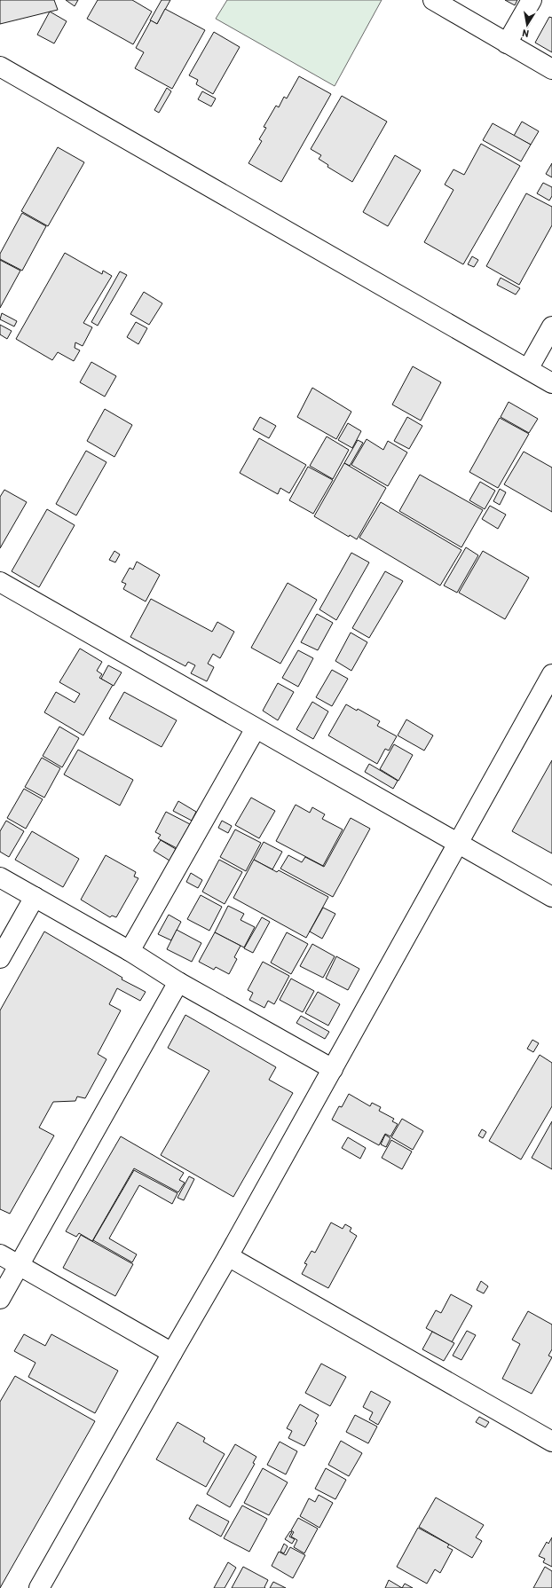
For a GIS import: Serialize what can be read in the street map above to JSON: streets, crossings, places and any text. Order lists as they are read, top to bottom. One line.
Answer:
{"north":"bottom"}
